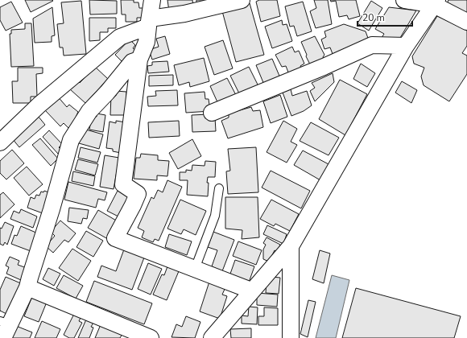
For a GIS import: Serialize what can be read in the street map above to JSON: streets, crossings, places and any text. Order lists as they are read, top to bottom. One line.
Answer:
{"scale_bar":"20 m"}
